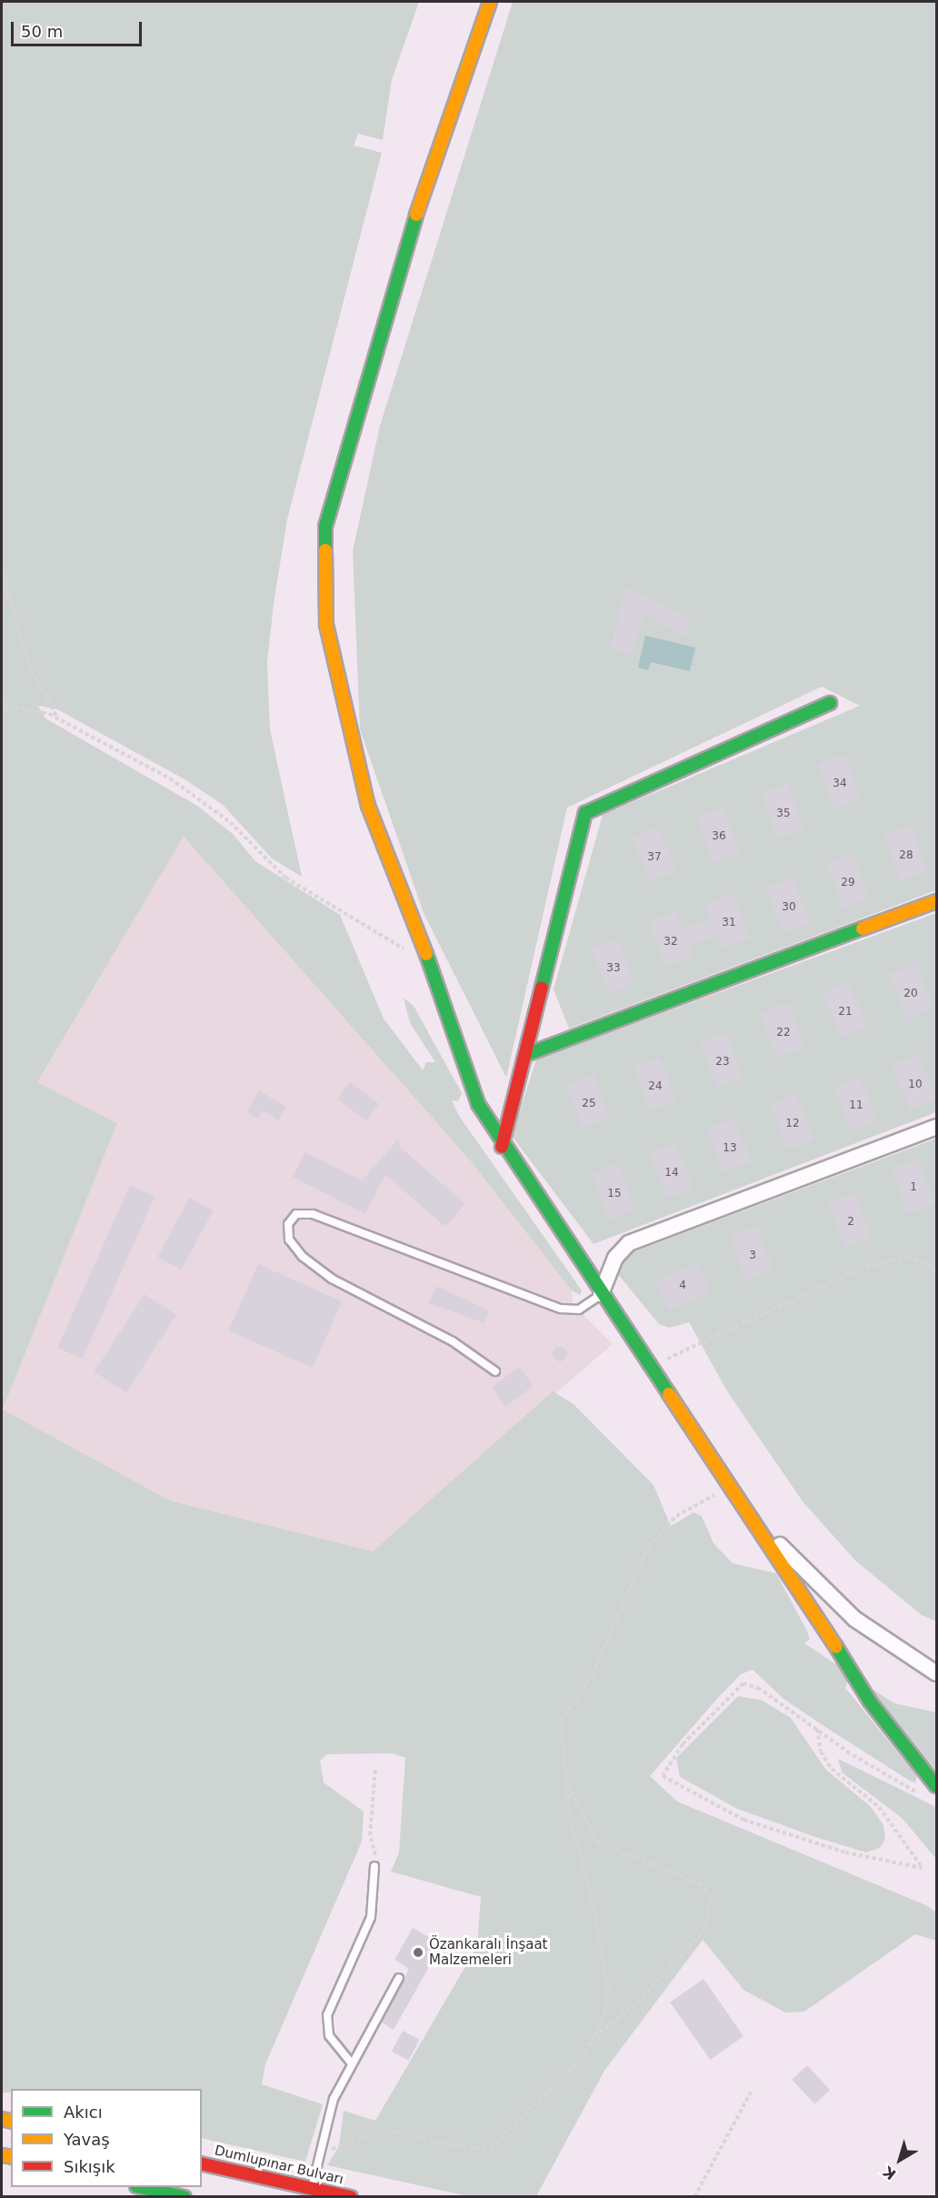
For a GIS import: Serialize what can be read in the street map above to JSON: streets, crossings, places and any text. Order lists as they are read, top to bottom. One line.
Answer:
{"streets":{"main road":["Dumlupınar Bulvarı"]},"places":["Özankaralı İnşaat Malzemeleri"],"house_numbers":["34","35","36","28","37","29","30","31","32","33","20","21","22","23","10","24","25","11","12","13","14","1","15","2","3","4"],"legend":["Akıcı","Yavaş","Sıkışık"],"scale_bar":"50 m","north":"bottom left"}
